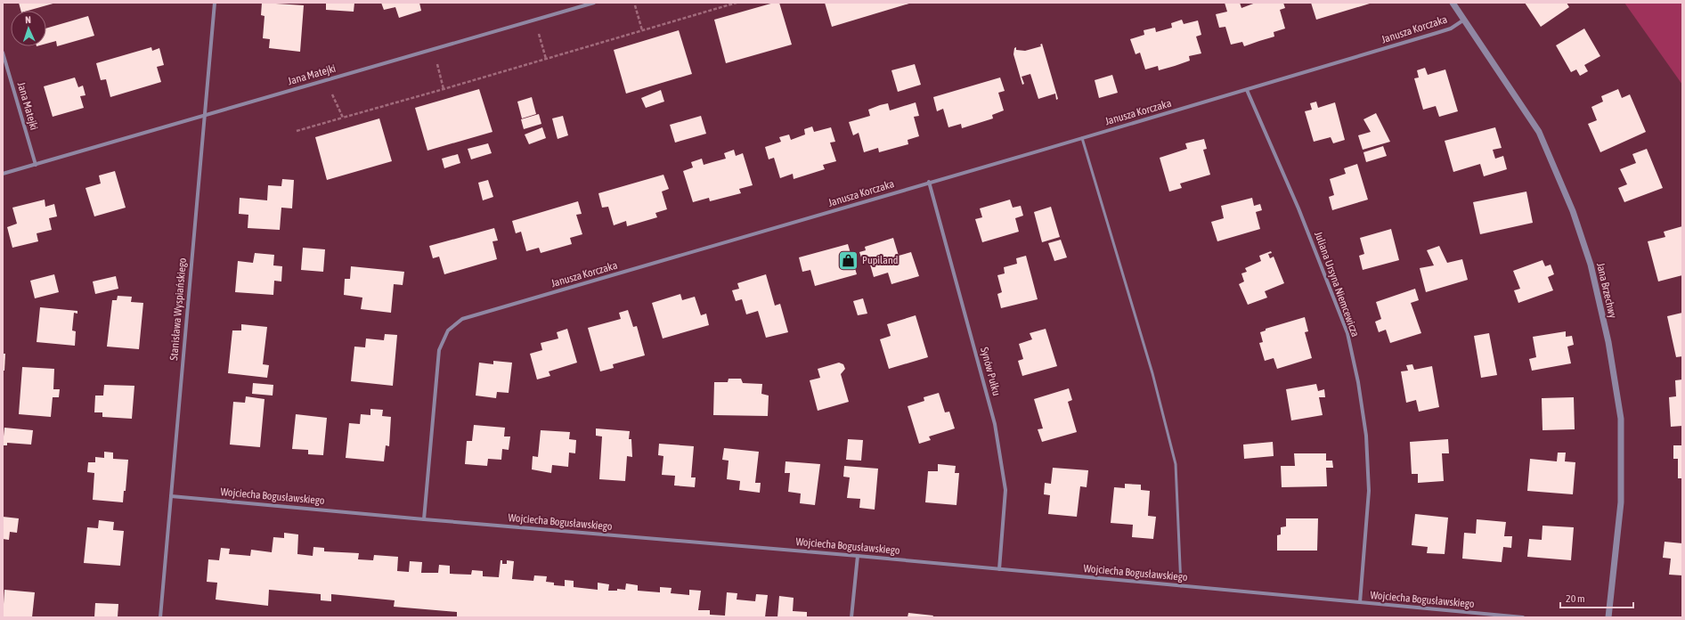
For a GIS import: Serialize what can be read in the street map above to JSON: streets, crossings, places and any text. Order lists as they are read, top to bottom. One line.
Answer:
{"streets":{"street":["Janusza Korczaka","Jana Matejki","Juliana Ursyna Niemcewicza","Jana Brzechwy","Stanisława Wyspiańskiego","Synów Pułku","Wojciecha Bogusławskiego"]},"crossings":[["Janusza Korczaka","Juliana Ursyna Niemcewicza"],["Janusza Korczaka","Jana Brzechwy"],["Janusza Korczaka","Synów Pułku"],["Janusza Korczaka","Wojciecha Bogusławskiego"],["Jana Matejki","Stanisława Wyspiańskiego"],["Juliana Ursyna Niemcewicza","Wojciecha Bogusławskiego"],["Stanisława Wyspiańskiego","Wojciecha Bogusławskiego"],["Synów Pułku","Wojciecha Bogusławskiego"]],"places":{"shop":["Pupiland"]},"scale_bar":"20 m","north":"top"}
